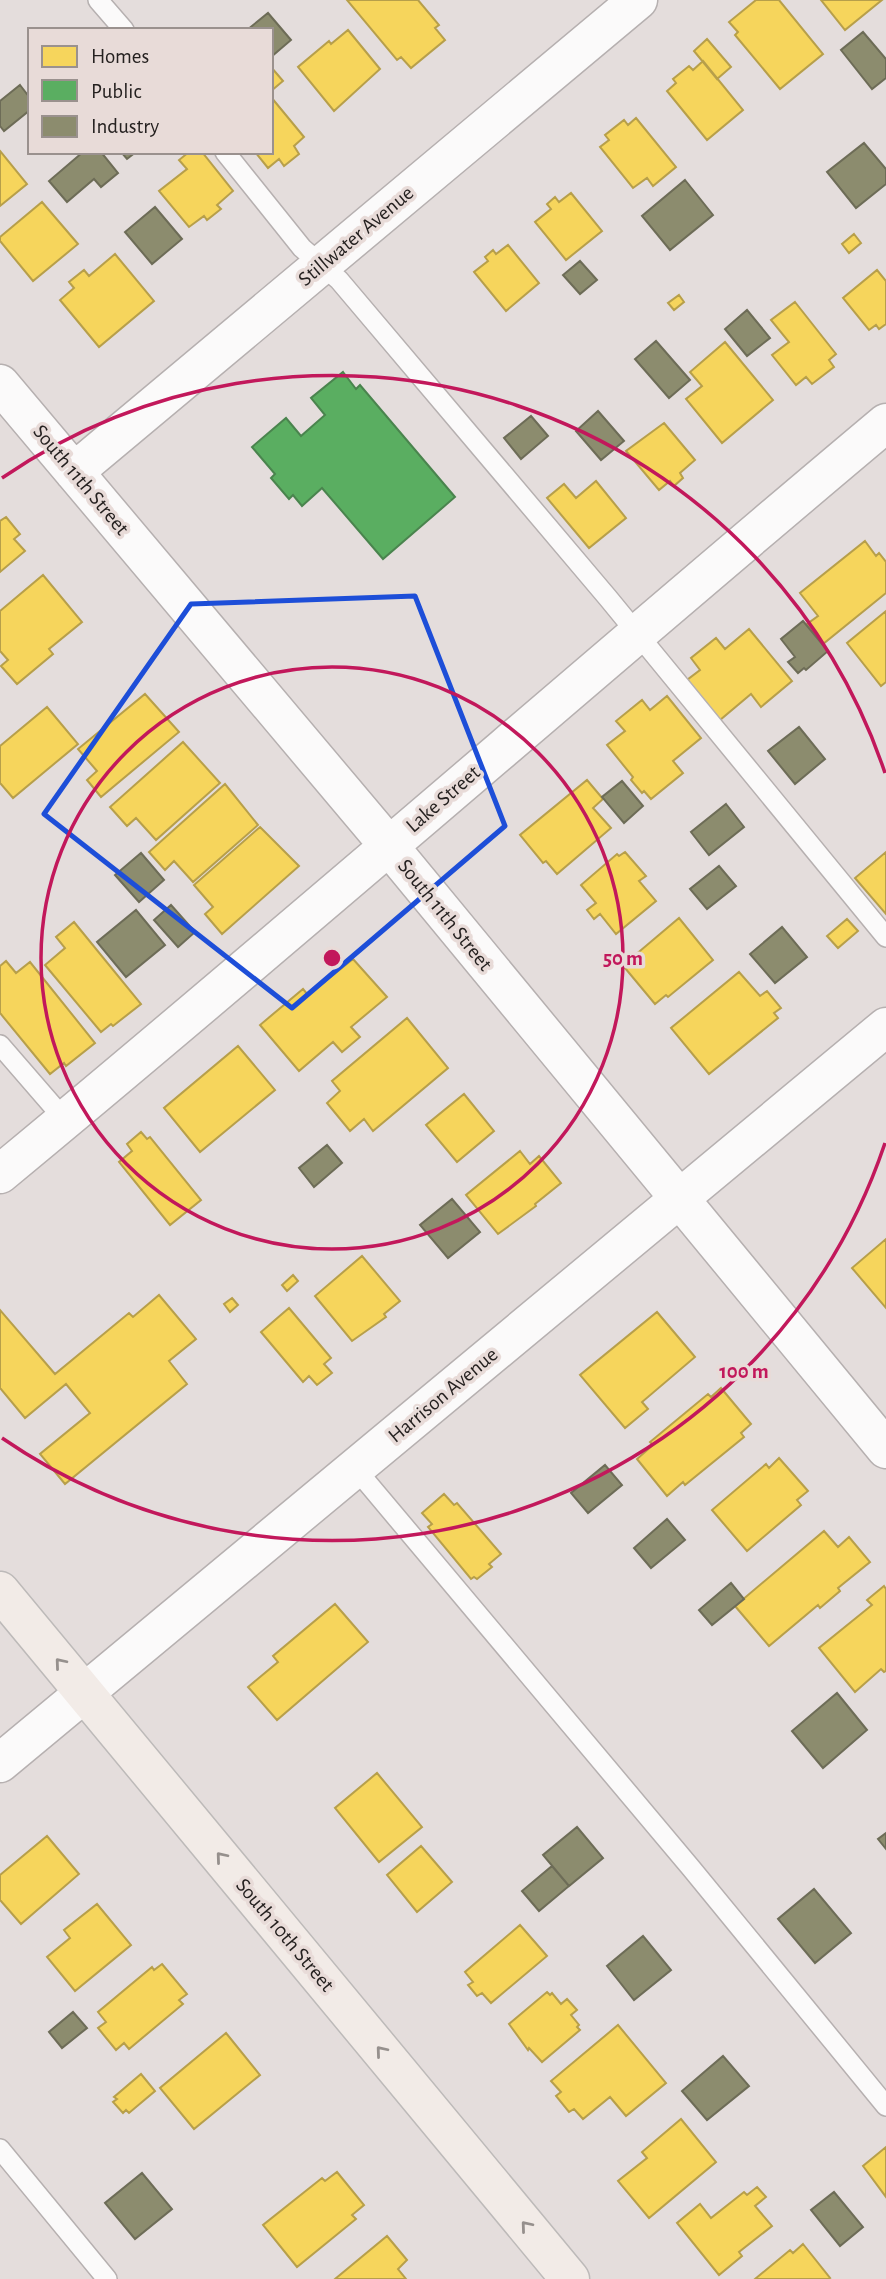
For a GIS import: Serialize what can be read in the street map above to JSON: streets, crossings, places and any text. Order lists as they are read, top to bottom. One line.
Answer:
{"streets":{"main road":["South 10th Street"],"street":["Stillwater Avenue","South 11th Street","Lake Street","Harrison Avenue"]},"crossings":[["Stillwater Avenue","South 11th Street"],["South 11th Street","Lake Street"],["South 11th Street","Harrison Avenue"],["Harrison Avenue","South 10th Street"]],"one_way":["South 10th Street"],"legend":["Homes","Public","Industry"],"rings":["50 m","100 m"]}
